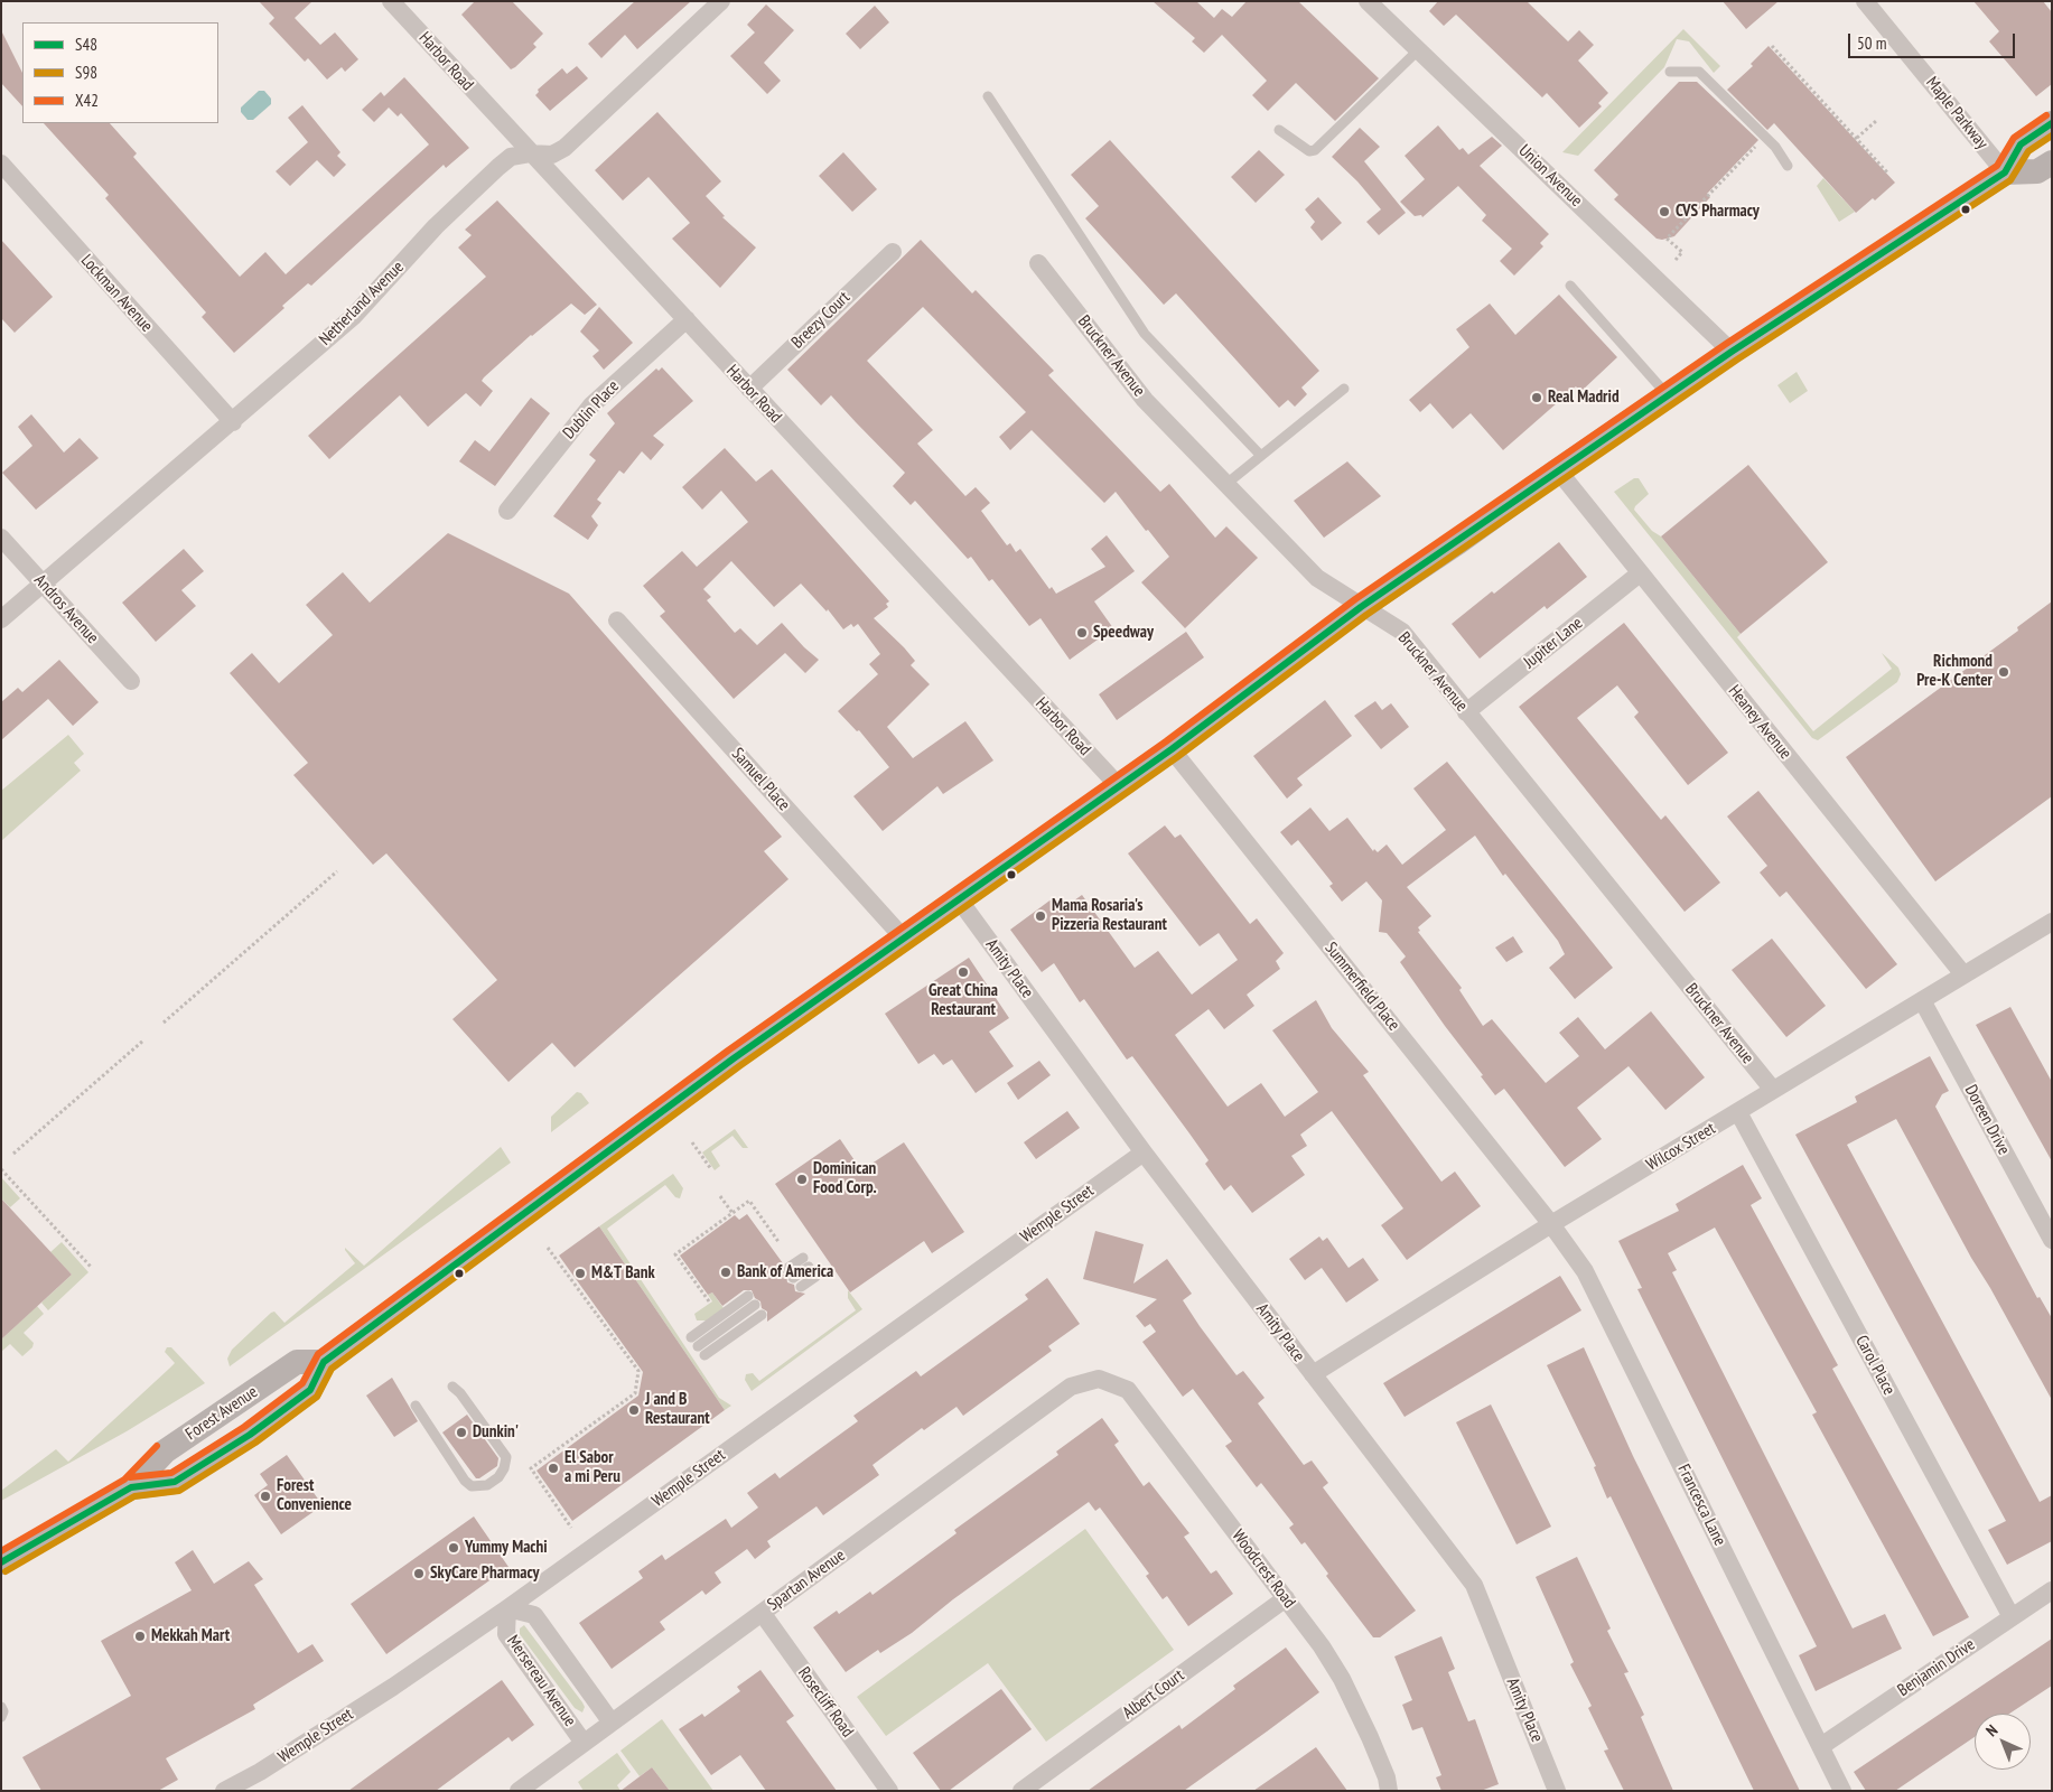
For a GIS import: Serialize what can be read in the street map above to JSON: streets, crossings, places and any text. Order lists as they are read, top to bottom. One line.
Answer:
{"streets":{"main road":["Forest Avenue"],"street":["Harbor Road","Maple Parkway","Union Avenue","Lockman Avenue","Netherland Avenue","Breezy Court","Bruckner Avenue","Dublin Place","Andros Avenue","Jupiter Lane","Heaney Avenue","Samuel Place","Amity Place","Summerfield Place","Doreen Drive","Wilcox Street","Wemple Street","Carol Place","Francesca Lane","Woodcrest Road","Spartan Avenue","Benjamin Drive","Mersereau Avenue","Albert Court","Rosecliff Road"]},"crossings":[["Harbor Road","Netherland Avenue"],["Harbor Road","Breezy Court"],["Harbor Road","Dublin Place"],["Harbor Road","Forest Avenue"],["Maple Parkway","Forest Avenue"],["Union Avenue","Forest Avenue"],["Lockman Avenue","Netherland Avenue"],["Netherland Avenue","Andros Avenue"],["Bruckner Avenue","Jupiter Lane"],["Bruckner Avenue","Wilcox Street"],["Bruckner Avenue","Forest Avenue"],["Jupiter Lane","Heaney Avenue"],["Heaney Avenue","Wilcox Street"],["Heaney Avenue","Forest Avenue"],["Samuel Place","Forest Avenue"],["Amity Place","Wilcox Street"],["Amity Place","Wemple Street"],["Amity Place","Forest Avenue"],["Summerfield Place","Wilcox Street"],["Summerfield Place","Forest Avenue"],["Summerfield Place","Francesca Lane"],["Doreen Drive","Wilcox Street"],["Wilcox Street","Carol Place"],["Wilcox Street","Francesca Lane"],["Wemple Street","Mersereau Avenue"],["Carol Place","Benjamin Drive"],["Francesca Lane","Benjamin Drive"],["Woodcrest Road","Spartan Avenue"],["Woodcrest Road","Albert Court"],["Spartan Avenue","Mersereau Avenue"],["Spartan Avenue","Rosecliff Road"]],"places":["CVS Pharmacy","Real Madrid","Speedway","Richmond Pre-K Center","Mama Rosaria's Pizzeria Restaurant","Great China Restaurant","Dominican Food Corp.","Bank of America","M&T Bank","J and B Restaurant","Dunkin'","El Sabor a mi Peru","Forest Convenience","Yummy Machi","SkyCare Pharmacy","Mekkah Mart"],"lines":["transit line X42","transit line S48","transit line S98"],"legend":["S48","S98","X42"],"scale_bar":"50 m","north":"top left"}
